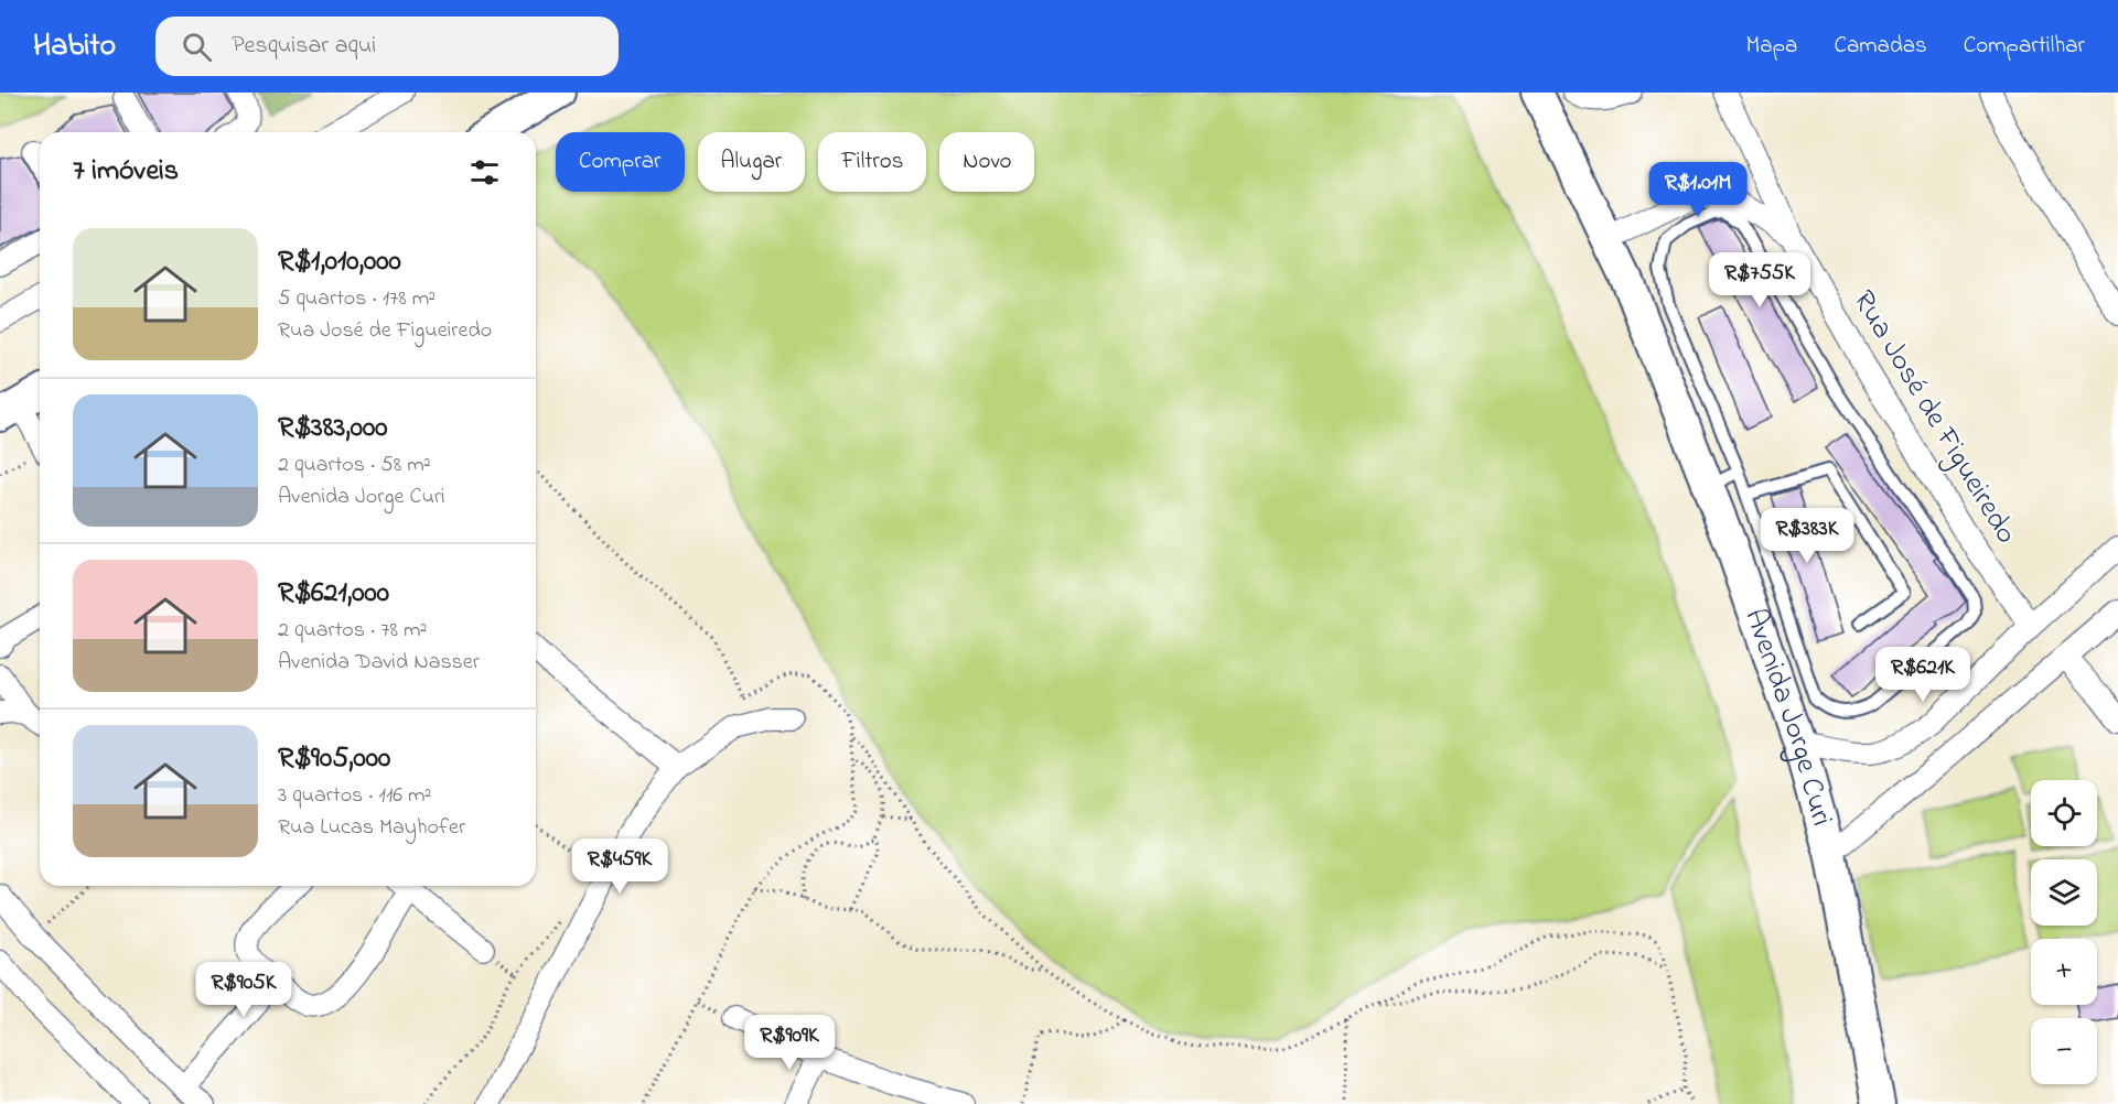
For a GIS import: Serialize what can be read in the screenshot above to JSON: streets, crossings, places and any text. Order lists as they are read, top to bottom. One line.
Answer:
{"streets":{"street":["Rua José de Figueiredo","Avenida Jorge Curi"]},"page":{"header":"Habito","search":"Pesquisar aqui","nav":["Mapa","Camadas","Compartilhar"],"chip":["Comprar","Alugar","Filtros","Novo"],"heading":"7 imóveis","price":["R$1.01M","R$755K","R$383K","R$621K","R$459K","R$905K","R$909K"],"list":[{"name":"R$1,010,000","note":"5 quartos · 178 m² · Rua José de Figueiredo"},{"name":"R$383,000","note":"2 quartos · 58 m² · Avenida Jorge Curi"},{"name":"R$621,000","note":"2 quartos · 78 m² · Avenida David Nasser"},{"name":"R$905,000","note":"3 quartos · 116 m² · Rua Lucas Mayhofer"}],"map_buttons":["+","−"]}}
